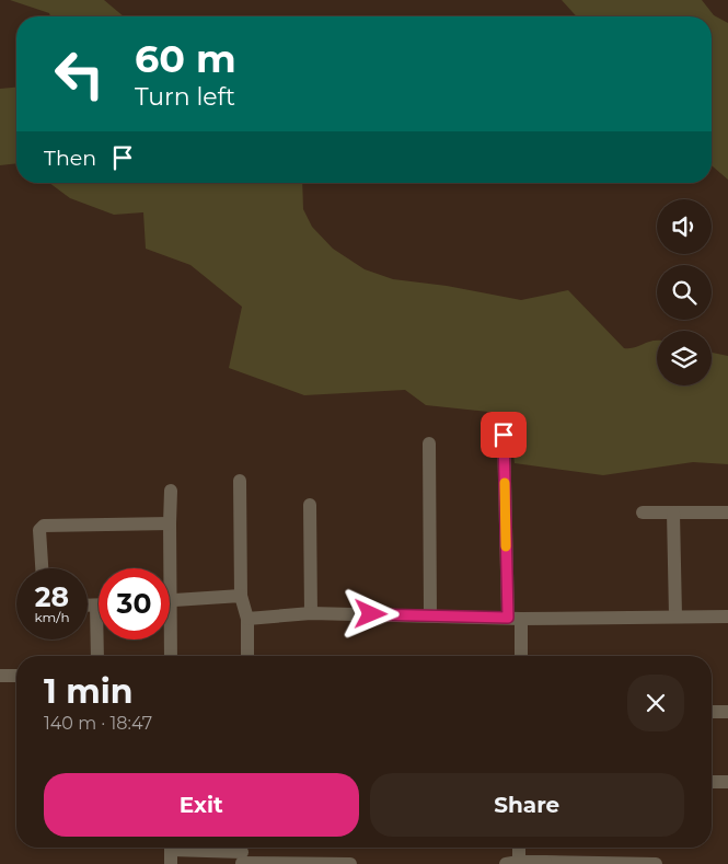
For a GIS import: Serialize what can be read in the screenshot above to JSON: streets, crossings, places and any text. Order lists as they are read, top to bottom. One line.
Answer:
{"page":{"turn":["60 m","Turn left"],"then":"Then","speed":"28 km/h","limit":"30","heading":["1 min","140 m · 18:47"],"buttons":["Exit","Share"]}}
